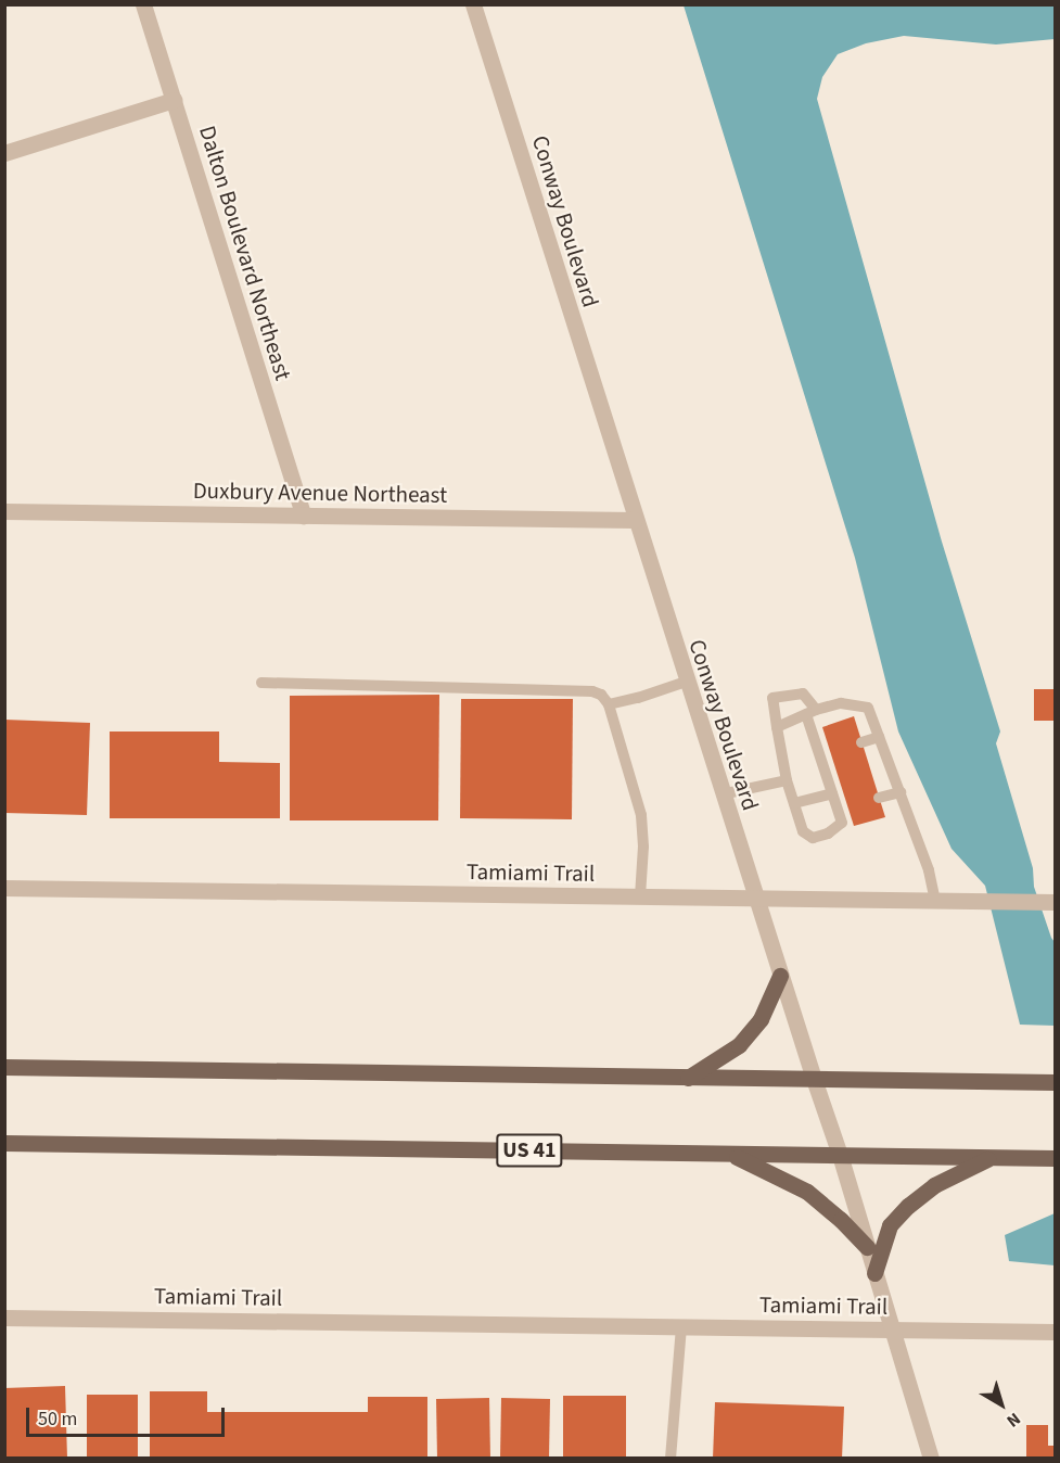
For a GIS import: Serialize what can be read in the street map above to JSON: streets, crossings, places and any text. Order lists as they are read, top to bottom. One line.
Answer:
{"streets":{"main road":["US 41"],"street":["Conway Boulevard","Dalton Boulevard Northeast","Duxbury Avenue Northeast","Tamiami Trail"]},"crossings":[["Conway Boulevard","Duxbury Avenue Northeast"],["Conway Boulevard","Tamiami Trail"],["Conway Boulevard","US 41"],["Dalton Boulevard Northeast","Duxbury Avenue Northeast"]],"scale_bar":"50 m","north":"bottom right"}
